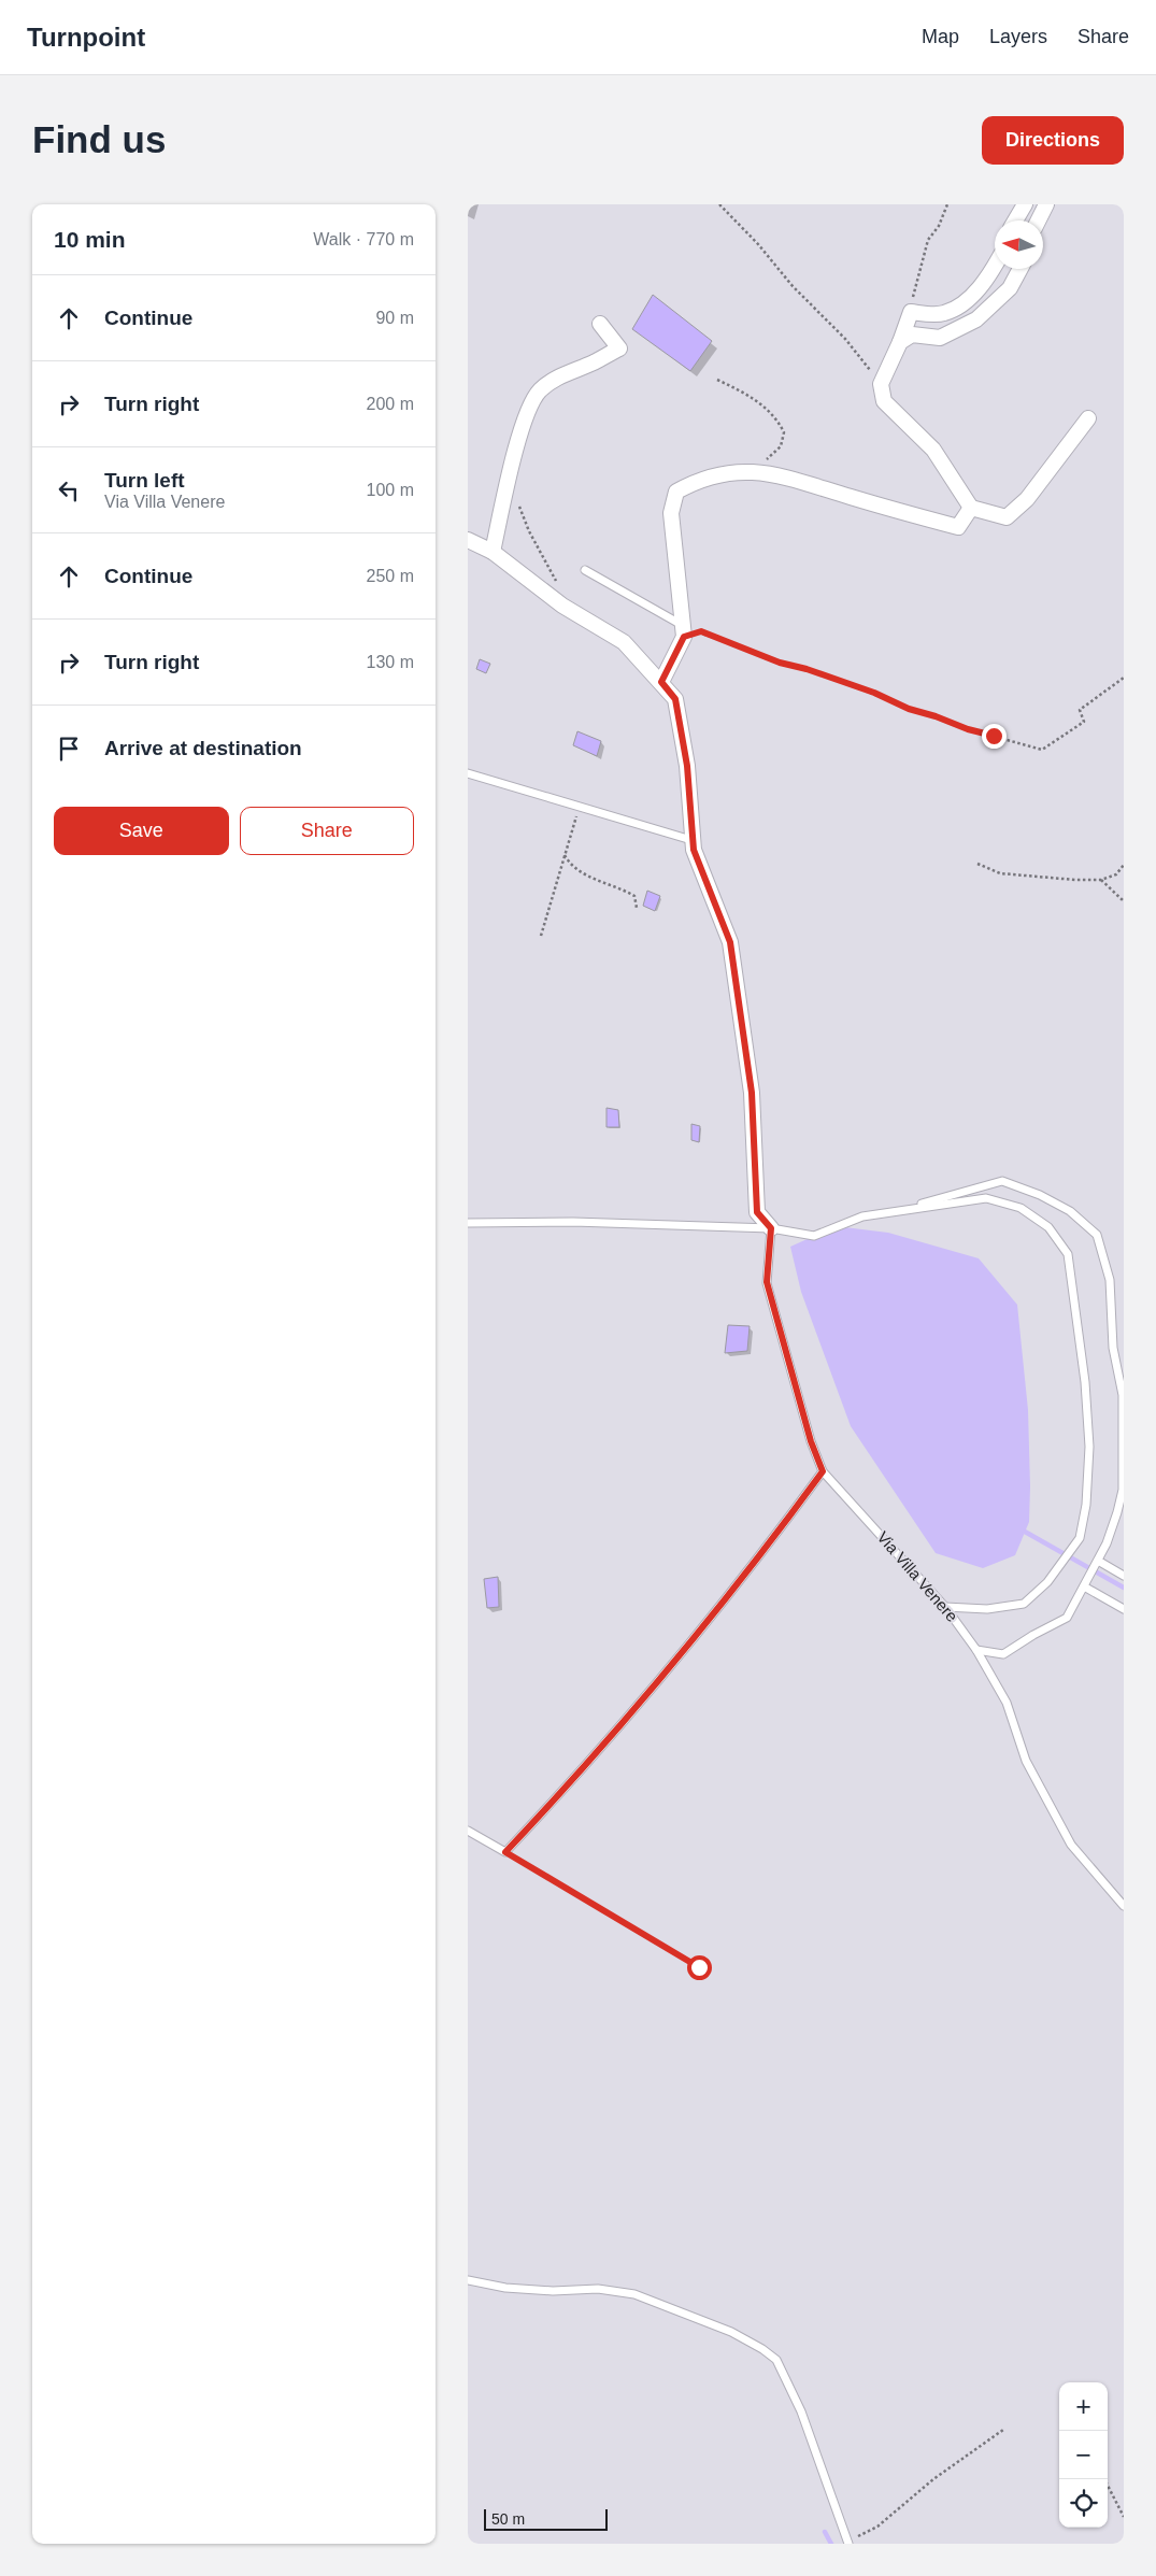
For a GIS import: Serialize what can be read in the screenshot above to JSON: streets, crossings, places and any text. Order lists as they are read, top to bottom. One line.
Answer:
{"streets":{"lane":["Via Villa Venere"]},"scale_bar":"50 m","north":"left","page":{"header":"Turnpoint","nav":["Map","Layers","Share"],"buttons":["Directions",["Save","Share"]],"title":"Find us","heading":["10 min","Walk · 770 m"],"list":[["Continue","90 m"],["Turn right","200 m"],["Turn left","Via Villa Venere","100 m"],["Continue","250 m"],["Turn right","130 m"],"Arrive at destination"],"map_buttons":["+","−"],"scale":"50 m"}}
